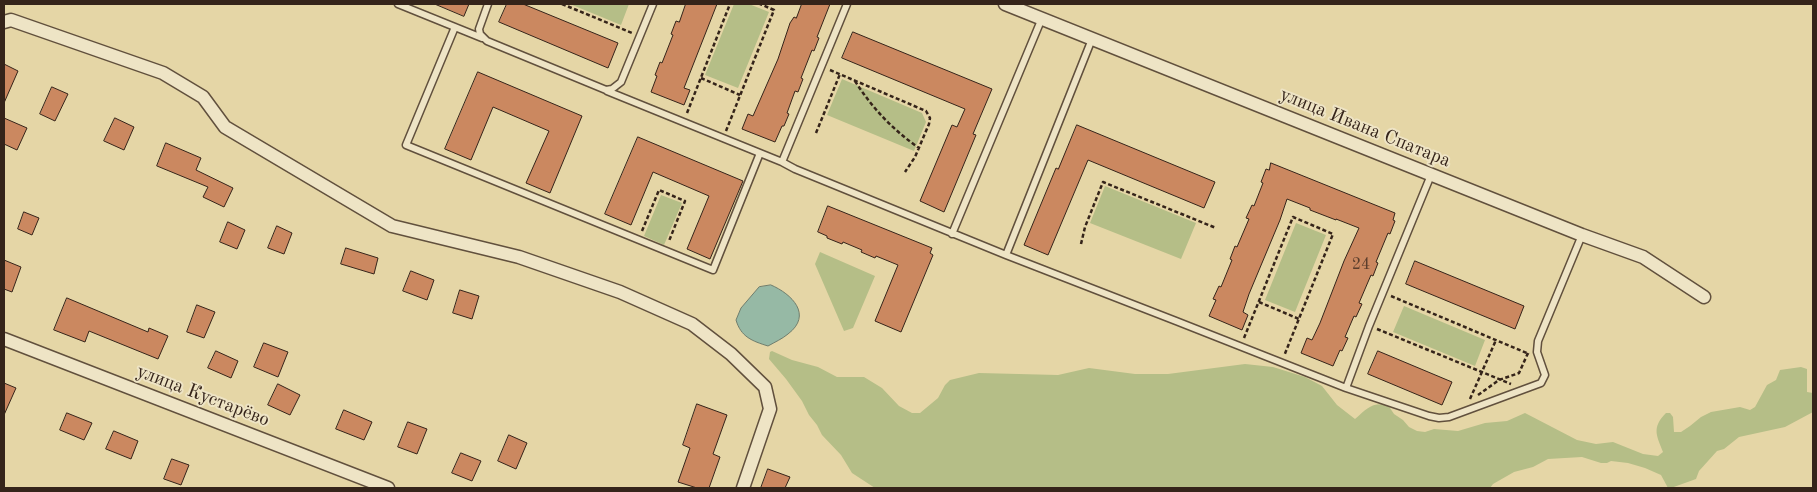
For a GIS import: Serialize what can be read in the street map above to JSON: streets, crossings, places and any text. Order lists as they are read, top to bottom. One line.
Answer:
{"streets":{"street":["улица Ивана Спатара","улица Кустарёво"]},"house_numbers":["24"]}
